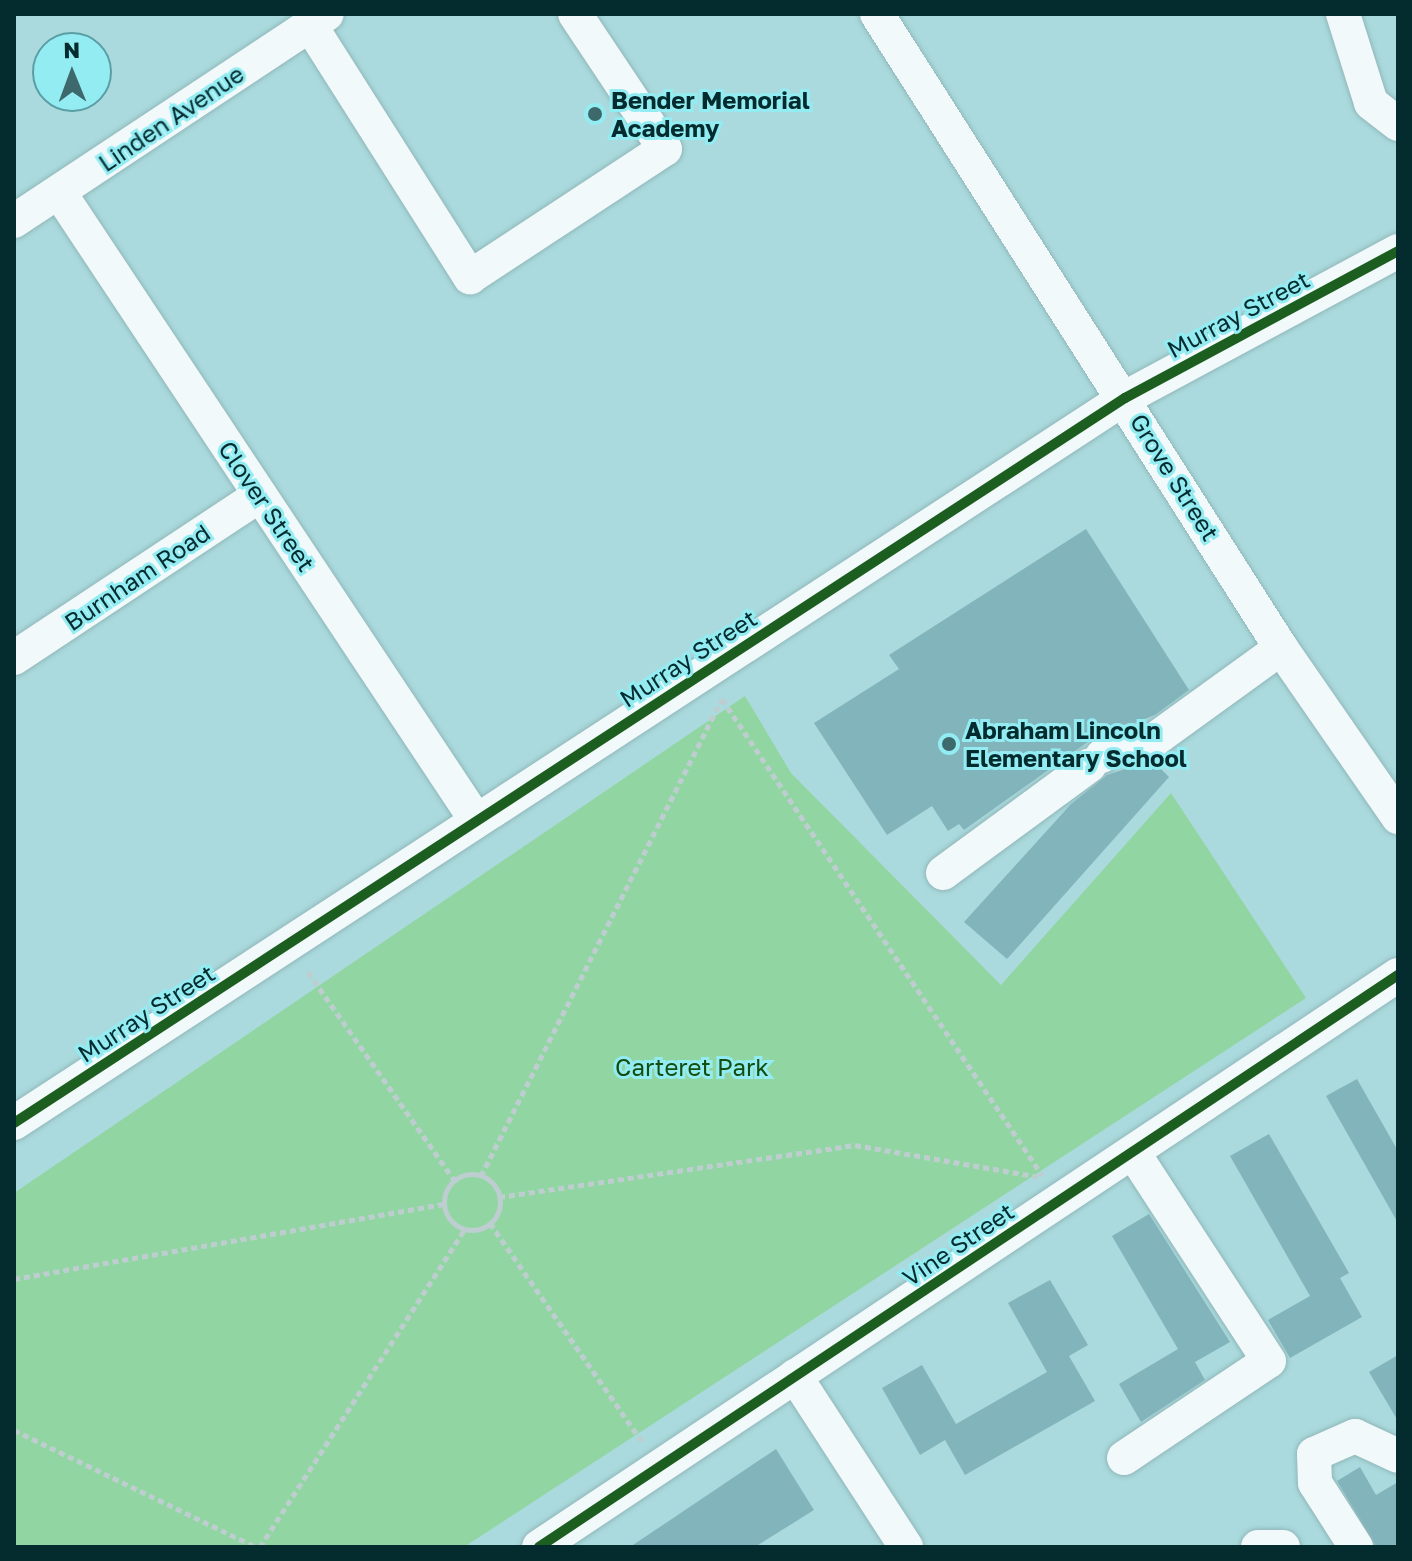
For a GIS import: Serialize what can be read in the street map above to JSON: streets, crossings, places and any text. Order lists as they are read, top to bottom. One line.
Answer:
{"streets":{"street":["Linden Avenue","Murray Street","Grove Street","Clover Street","Burnham Road","Vine Street"]},"crossings":[["Linden Avenue","Clover Street"],["Murray Street","Grove Street"],["Murray Street","Clover Street"],["Clover Street","Burnham Road"]],"parks":["Carteret Park"],"places":["Bender Memorial Academy","Abraham Lincoln Elementary School"],"north":"top"}
